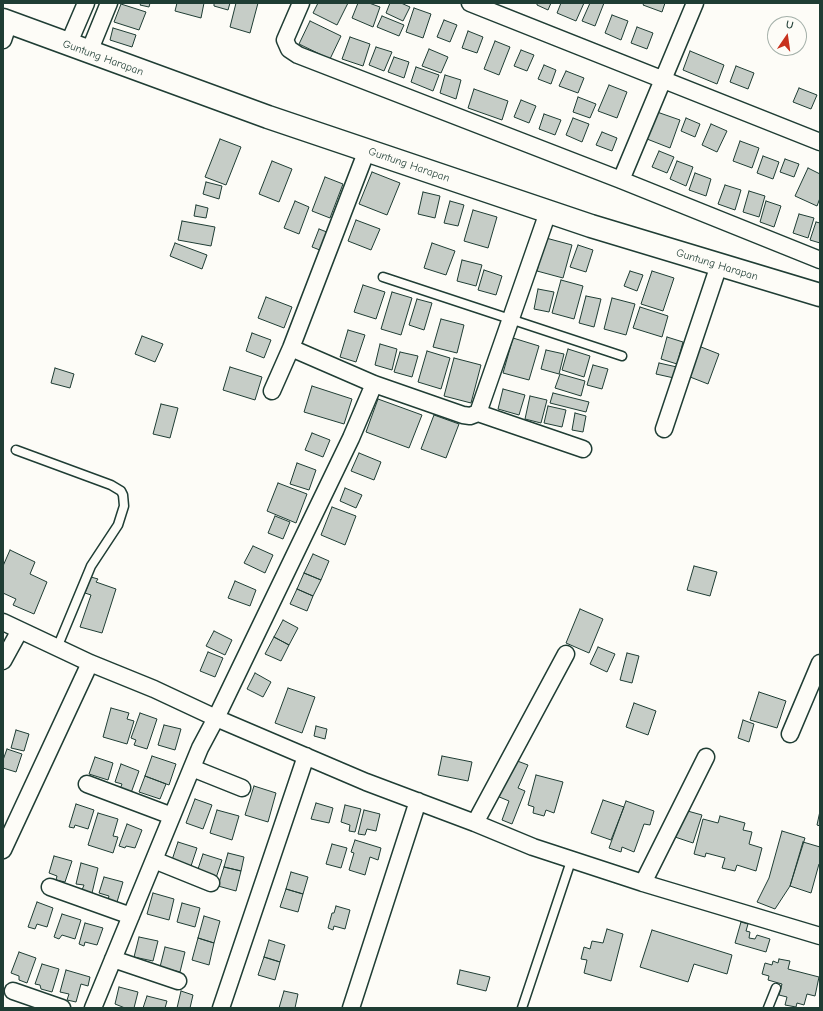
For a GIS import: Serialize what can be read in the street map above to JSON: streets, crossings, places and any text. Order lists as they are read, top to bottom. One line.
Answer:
{"streets":{"street":["Guntung Harapan"]},"north":"top"}
